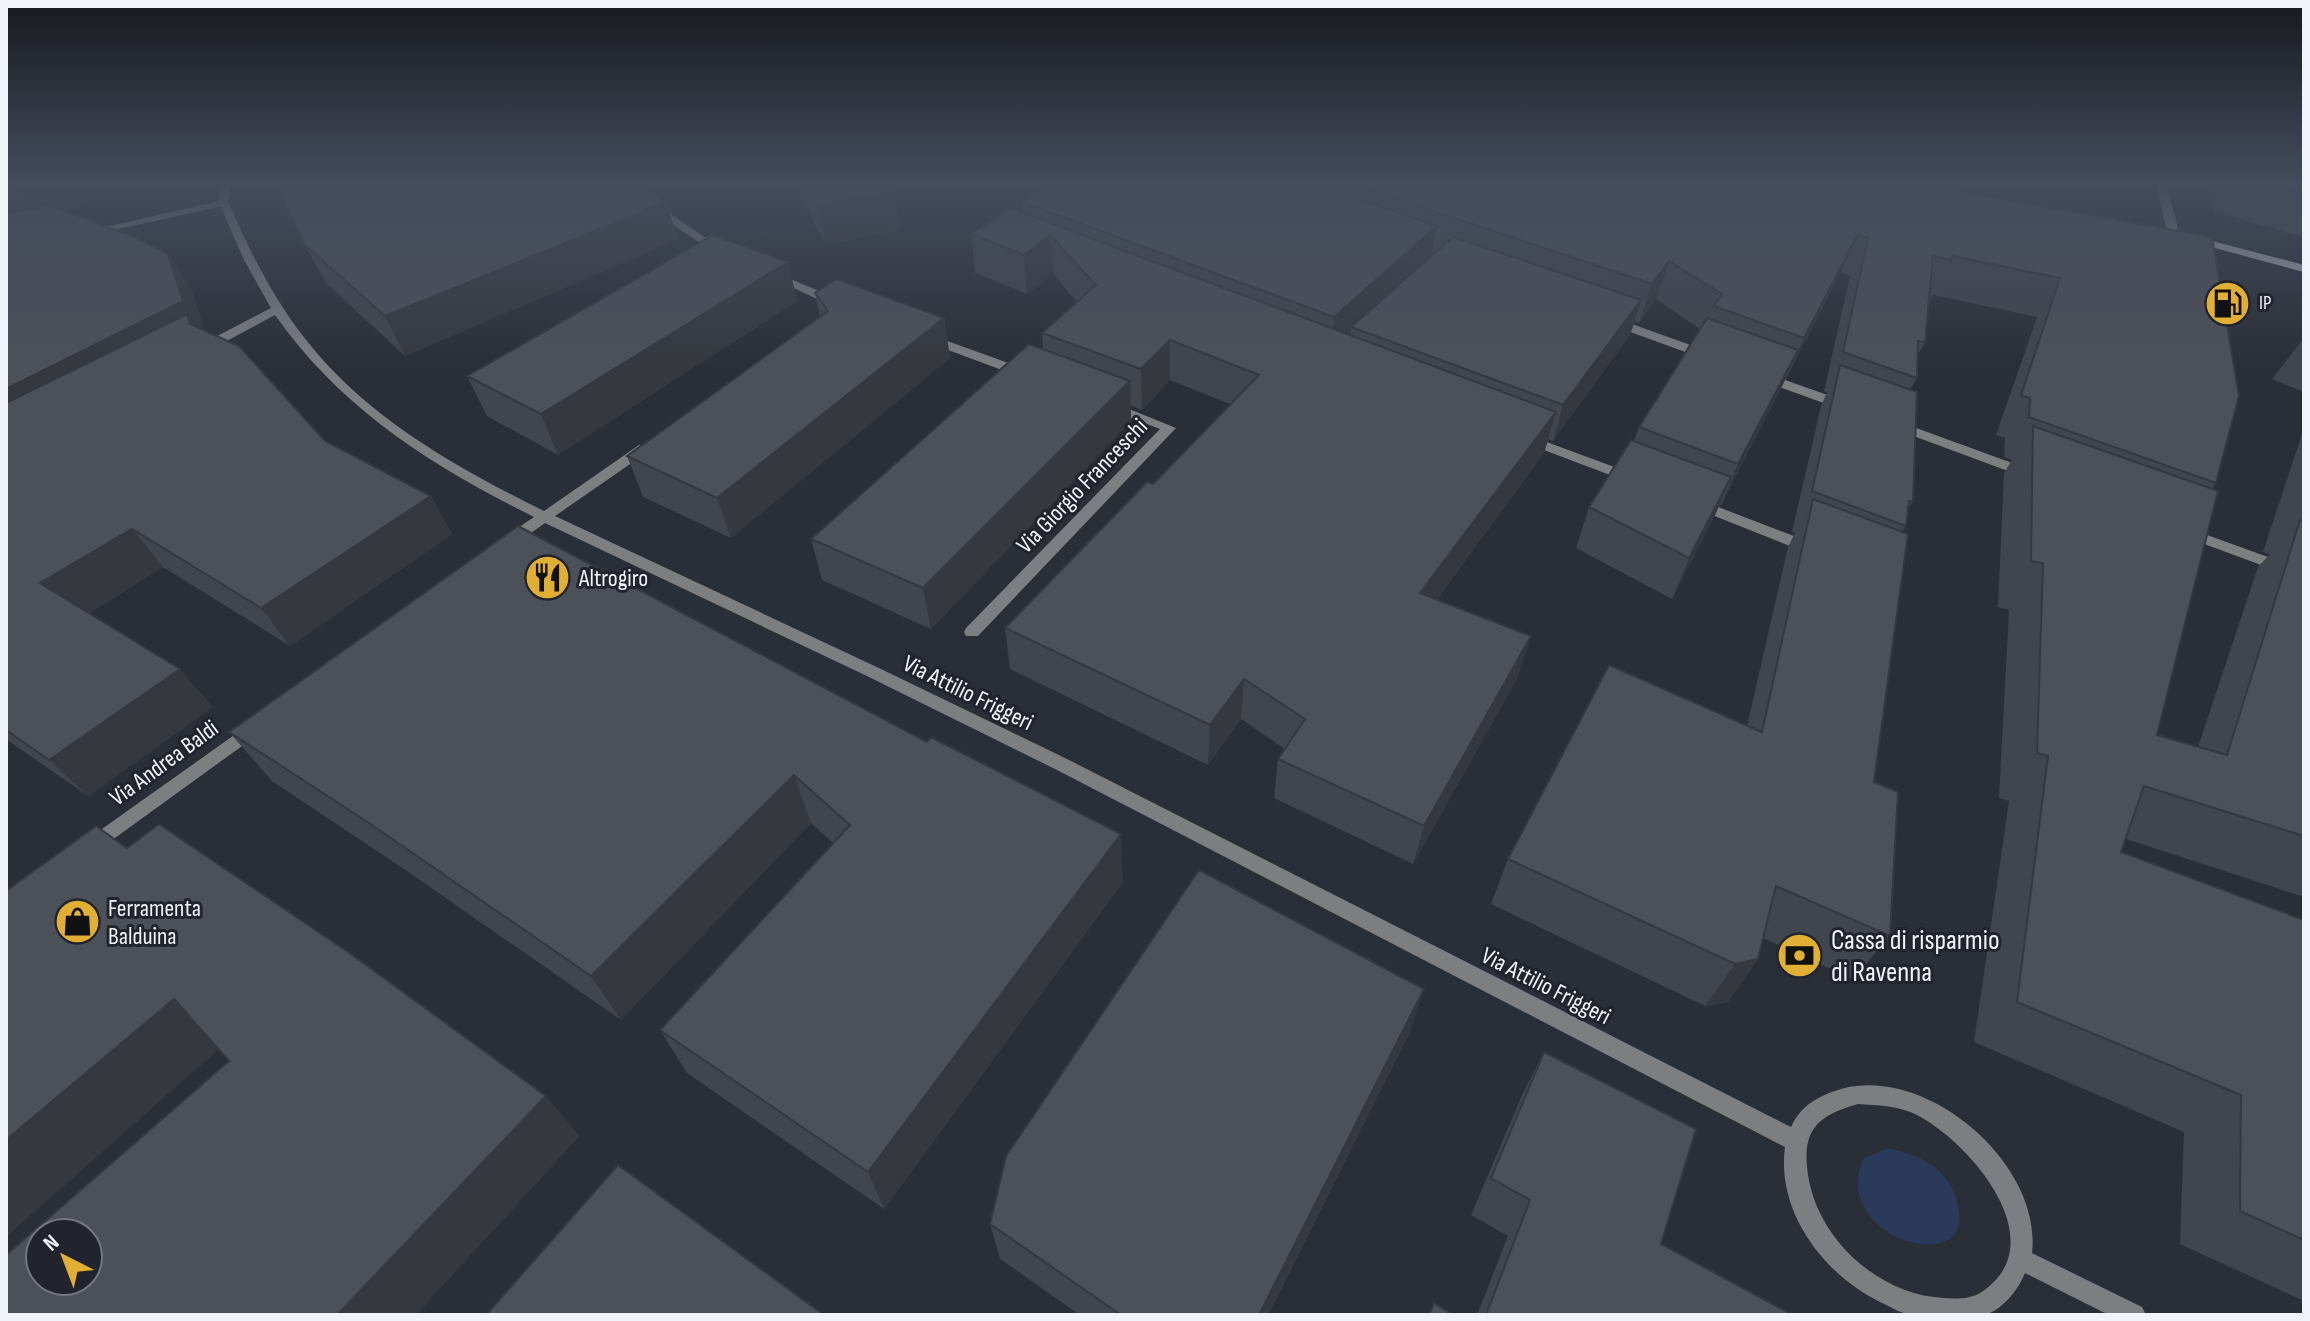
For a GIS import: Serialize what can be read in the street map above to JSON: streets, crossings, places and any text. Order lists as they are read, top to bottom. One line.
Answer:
{"streets":{"street":["Via Giorgio Franceschi","Via Attilio Friggeri","Via Andrea Baldi"]},"places":{"fuel station":["IP"],"restaurant":["Altrogiro"],"shop":["Ferramenta Balduina"],"bank":["Cassa di risparmio di Ravenna"]},"north":"top left"}
